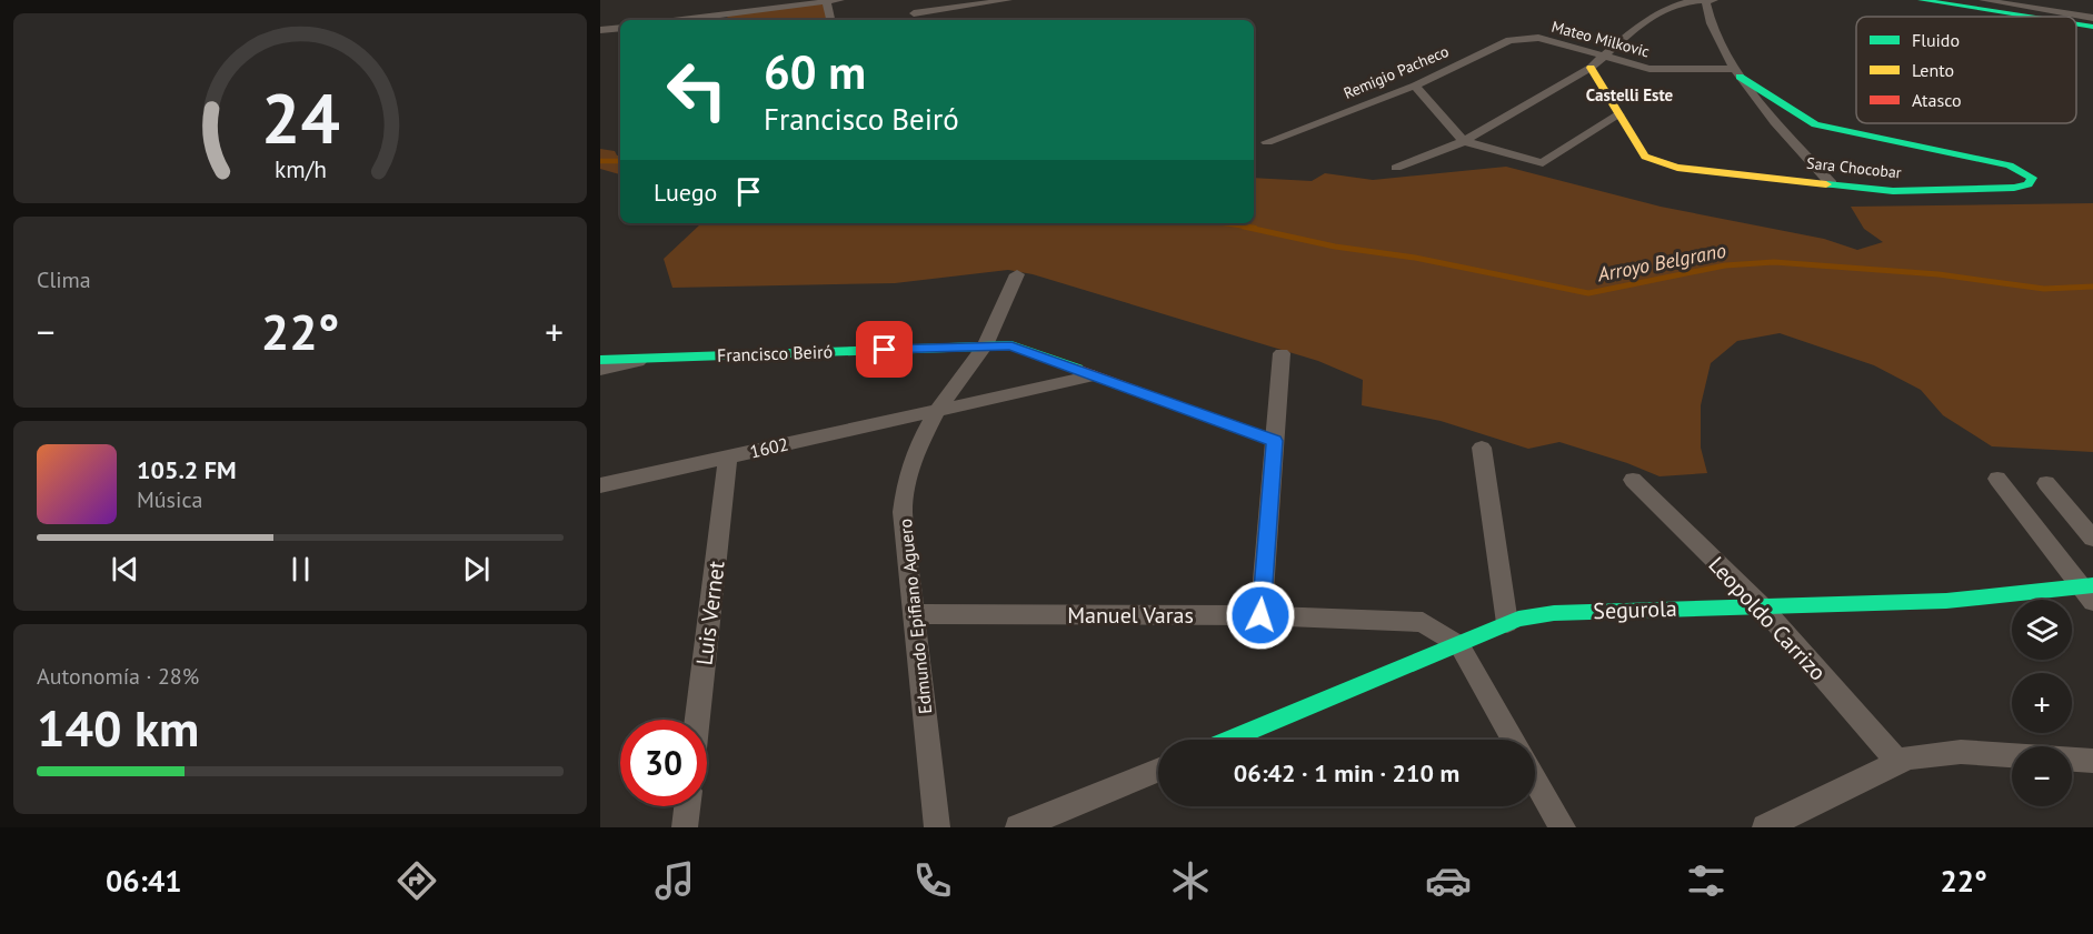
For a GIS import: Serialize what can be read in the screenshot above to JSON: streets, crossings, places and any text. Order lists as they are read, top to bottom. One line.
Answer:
{"streets":{"main road":["Sara Chocobar","Francisco Beiró","Segurola"],"street":["Mateo Milkovic","Remigio Pacheco","1602","Luis Vernet","Manuel Varas","Edmundo Epifiano Aguero","Leopoldo Carrizo"]},"crossings":[["Mateo Milkovic","Remigio Pacheco"],["Francisco Beiró","1602"],["Francisco Beiró","Edmundo Epifiano Aguero"],["1602","Luis Vernet"],["1602","Edmundo Epifiano Aguero"],["Segurola","Manuel Varas"],["Segurola","Leopoldo Carrizo"],["Manuel Varas","Edmundo Epifiano Aguero"]],"districts":["Castelli Este"],"water":["Arroyo Belgrano"],"legend":["Fluido","Lento","Atasco"],"page":{"turn":["60 m","Francisco Beiró"],"then":"Luego","tile":["Clima",["Autonomía · 28%","140 km"]],"heat":["−","22°","+"],"song":["105.2 FM","Música"],"map_buttons":["+","−"],"limit":"30","trip":"06:42 · 1 min · 210 m","tabs":["06:41","22°"],"gauge":["24","km/h"]}}
